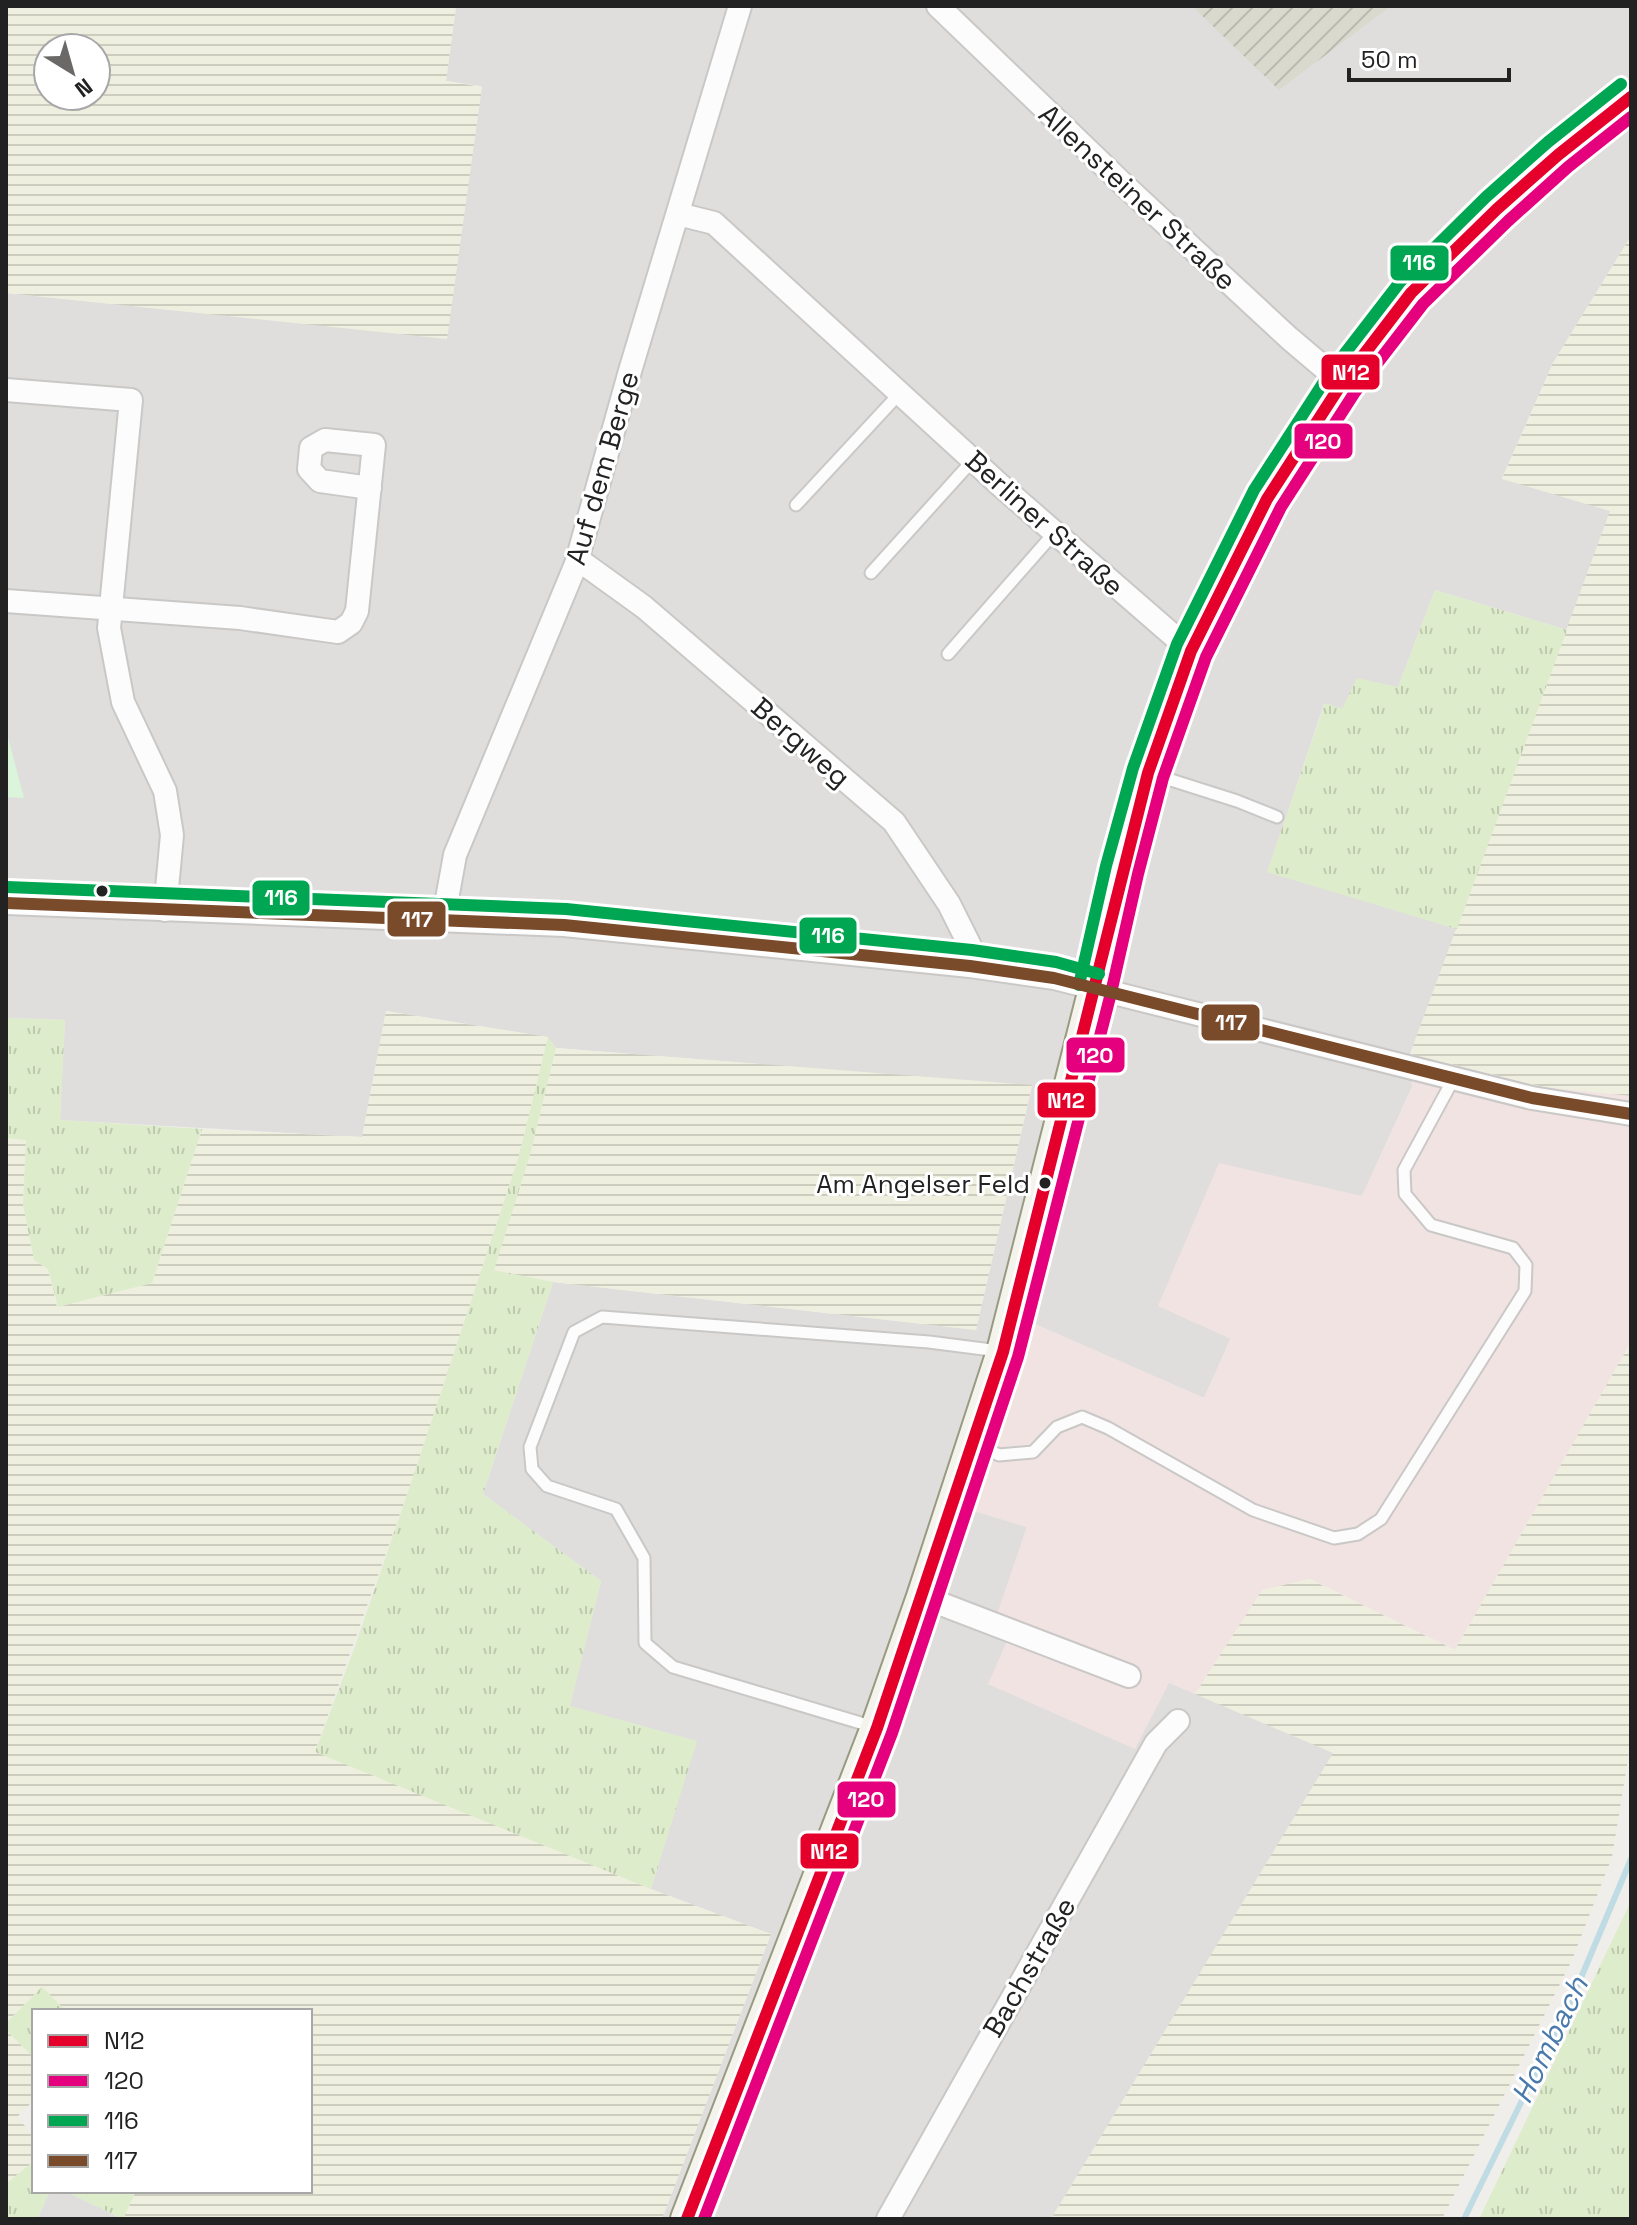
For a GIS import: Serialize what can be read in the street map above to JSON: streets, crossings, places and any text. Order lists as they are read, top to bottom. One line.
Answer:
{"streets":{"street":["Allensteiner Straße","Auf dem Berge","Berliner Straße","Bergweg","Bachstraße"]},"crossings":[["Auf dem Berge","Berliner Straße"],["Auf dem Berge","Bergweg"]],"water":["Hombach"],"places":["Am Angelser Feld"],"lines":["transit line 116","transit line N12","transit line 120","transit line 117"],"legend":["N12","120","116","117"],"scale_bar":"50 m","north":"bottom right"}
